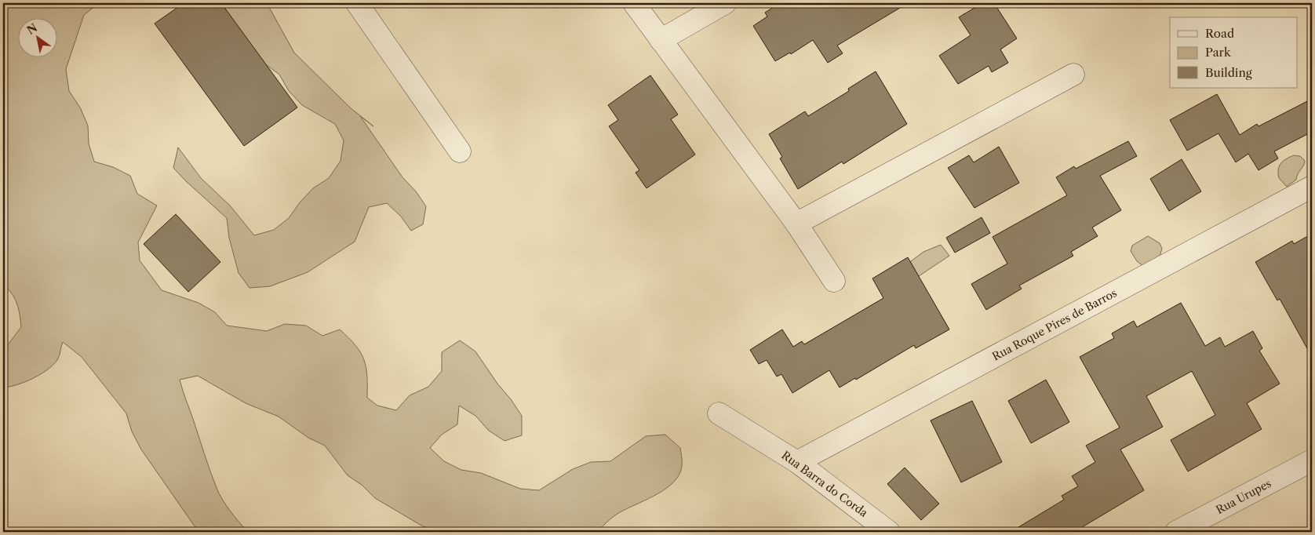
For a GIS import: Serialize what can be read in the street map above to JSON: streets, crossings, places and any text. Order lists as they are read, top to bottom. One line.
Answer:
{"streets":{"street":["Rua Roque Pires de Barros","Rua Barra do Corda","Rua Urupes"]},"crossings":[["Rua Roque Pires de Barros","Rua Barra do Corda"]],"legend":["Road","Park","Building"],"north":"top left"}
